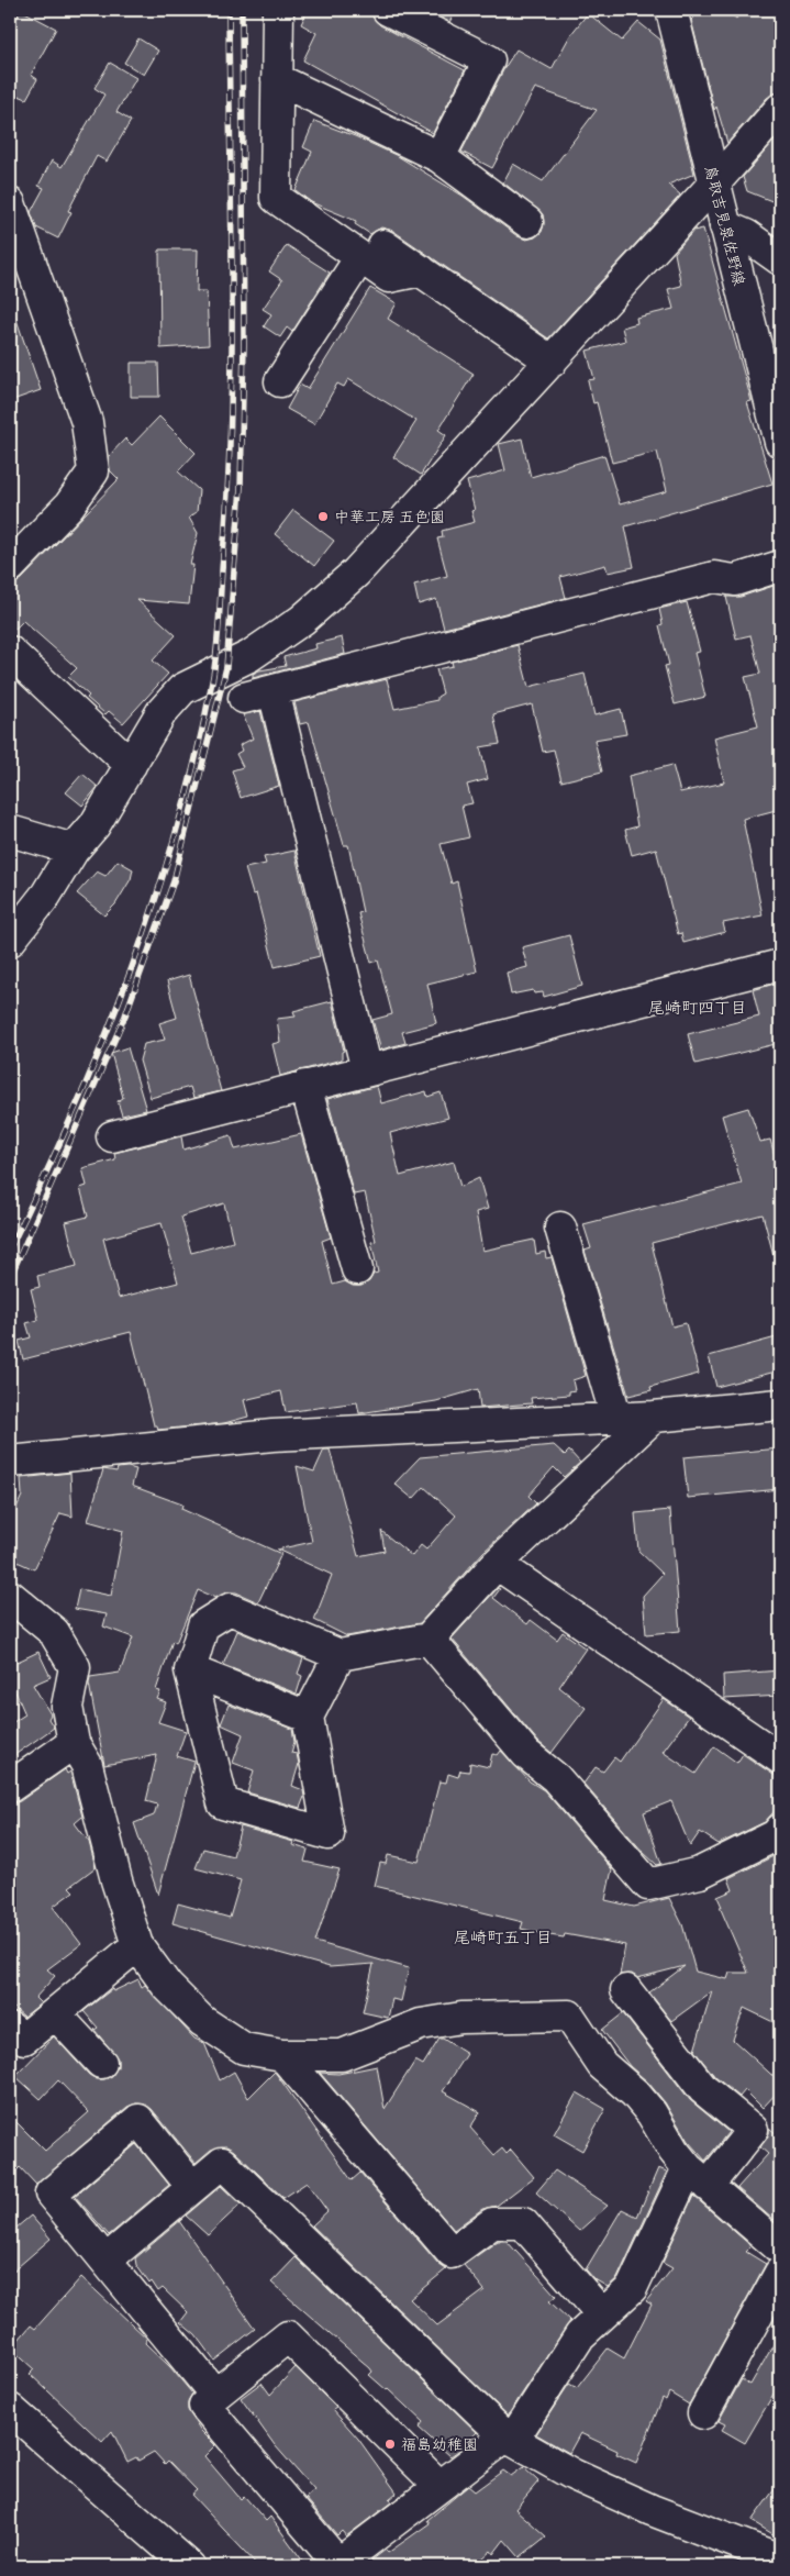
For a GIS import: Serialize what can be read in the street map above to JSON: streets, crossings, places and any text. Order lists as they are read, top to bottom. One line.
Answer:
{"streets":{"street":["鳥取吉見泉佐野線"]},"districts":["尾崎町四丁目","尾崎町五丁目"],"places":["中華工房 五色園","福島幼稚園"]}
